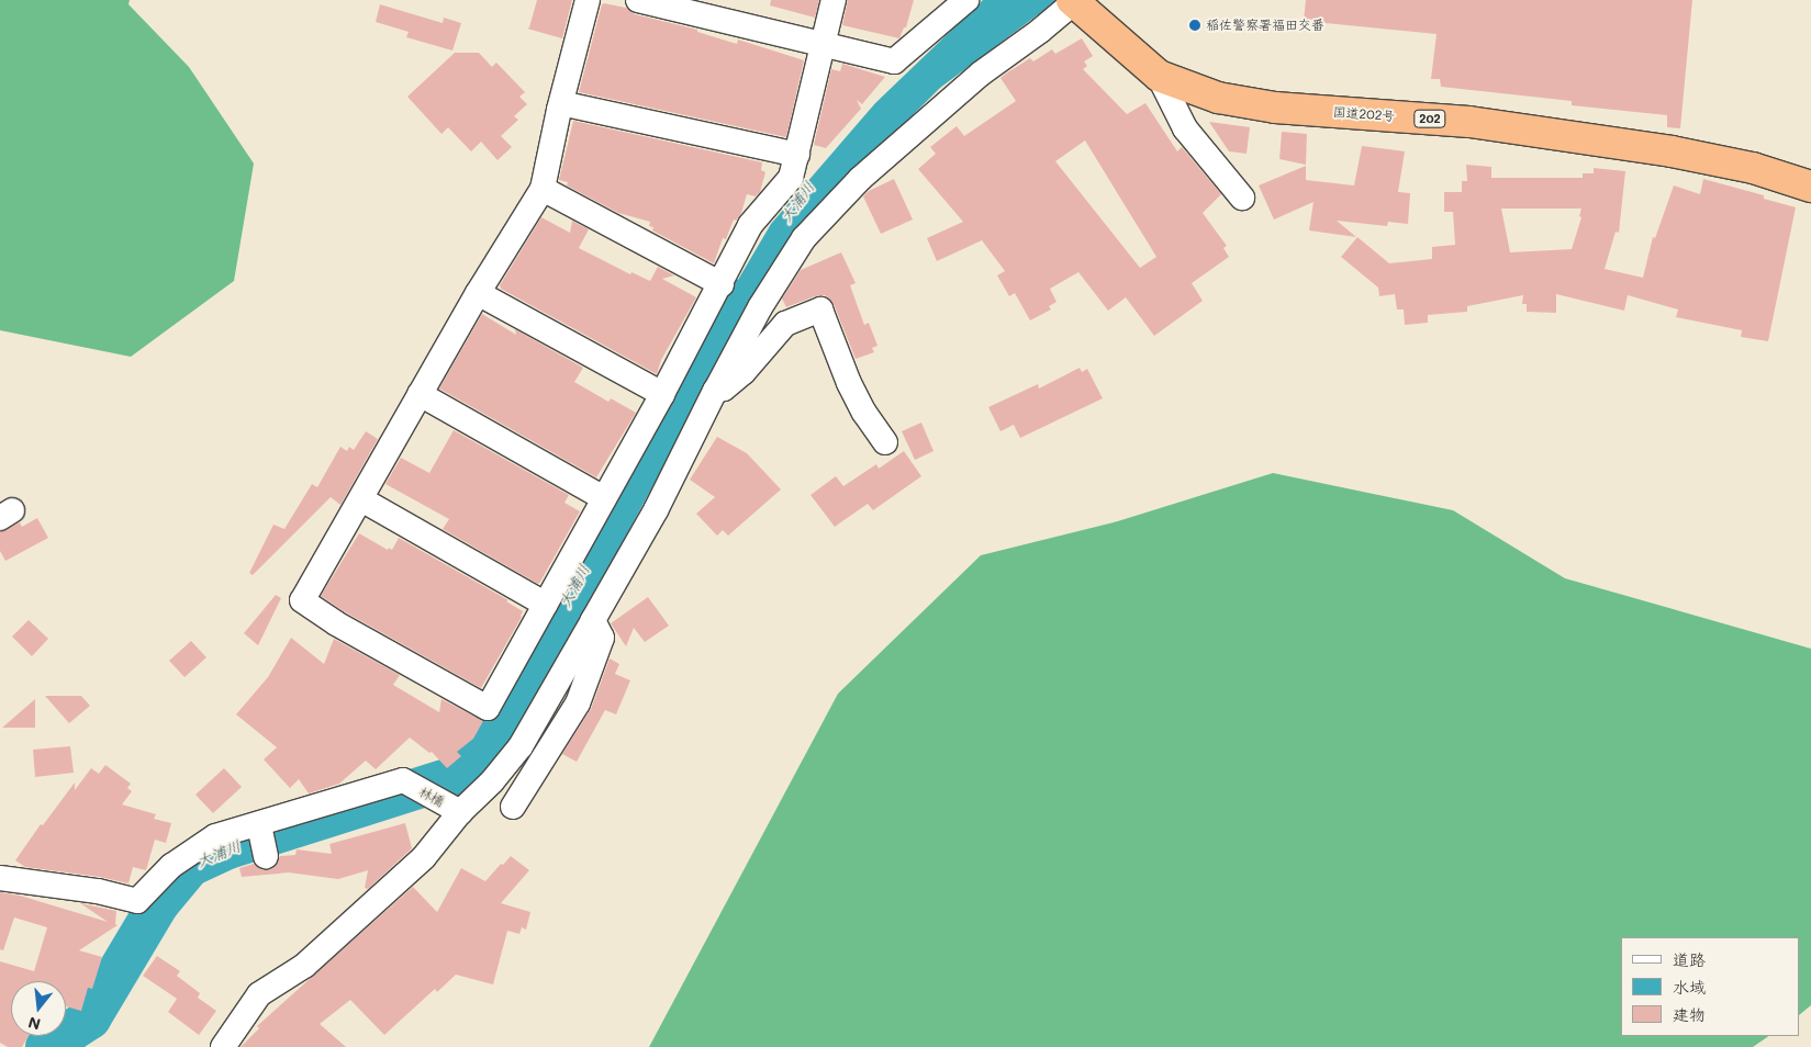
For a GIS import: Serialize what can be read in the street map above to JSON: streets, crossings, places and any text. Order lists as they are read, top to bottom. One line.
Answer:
{"streets":{"highway":["国道202号","202"],"street":["林橋"]},"water":["大浦川"],"places":["稲佐警察署福田交番"],"legend":["道路","水域","建物"],"north":"bottom"}
